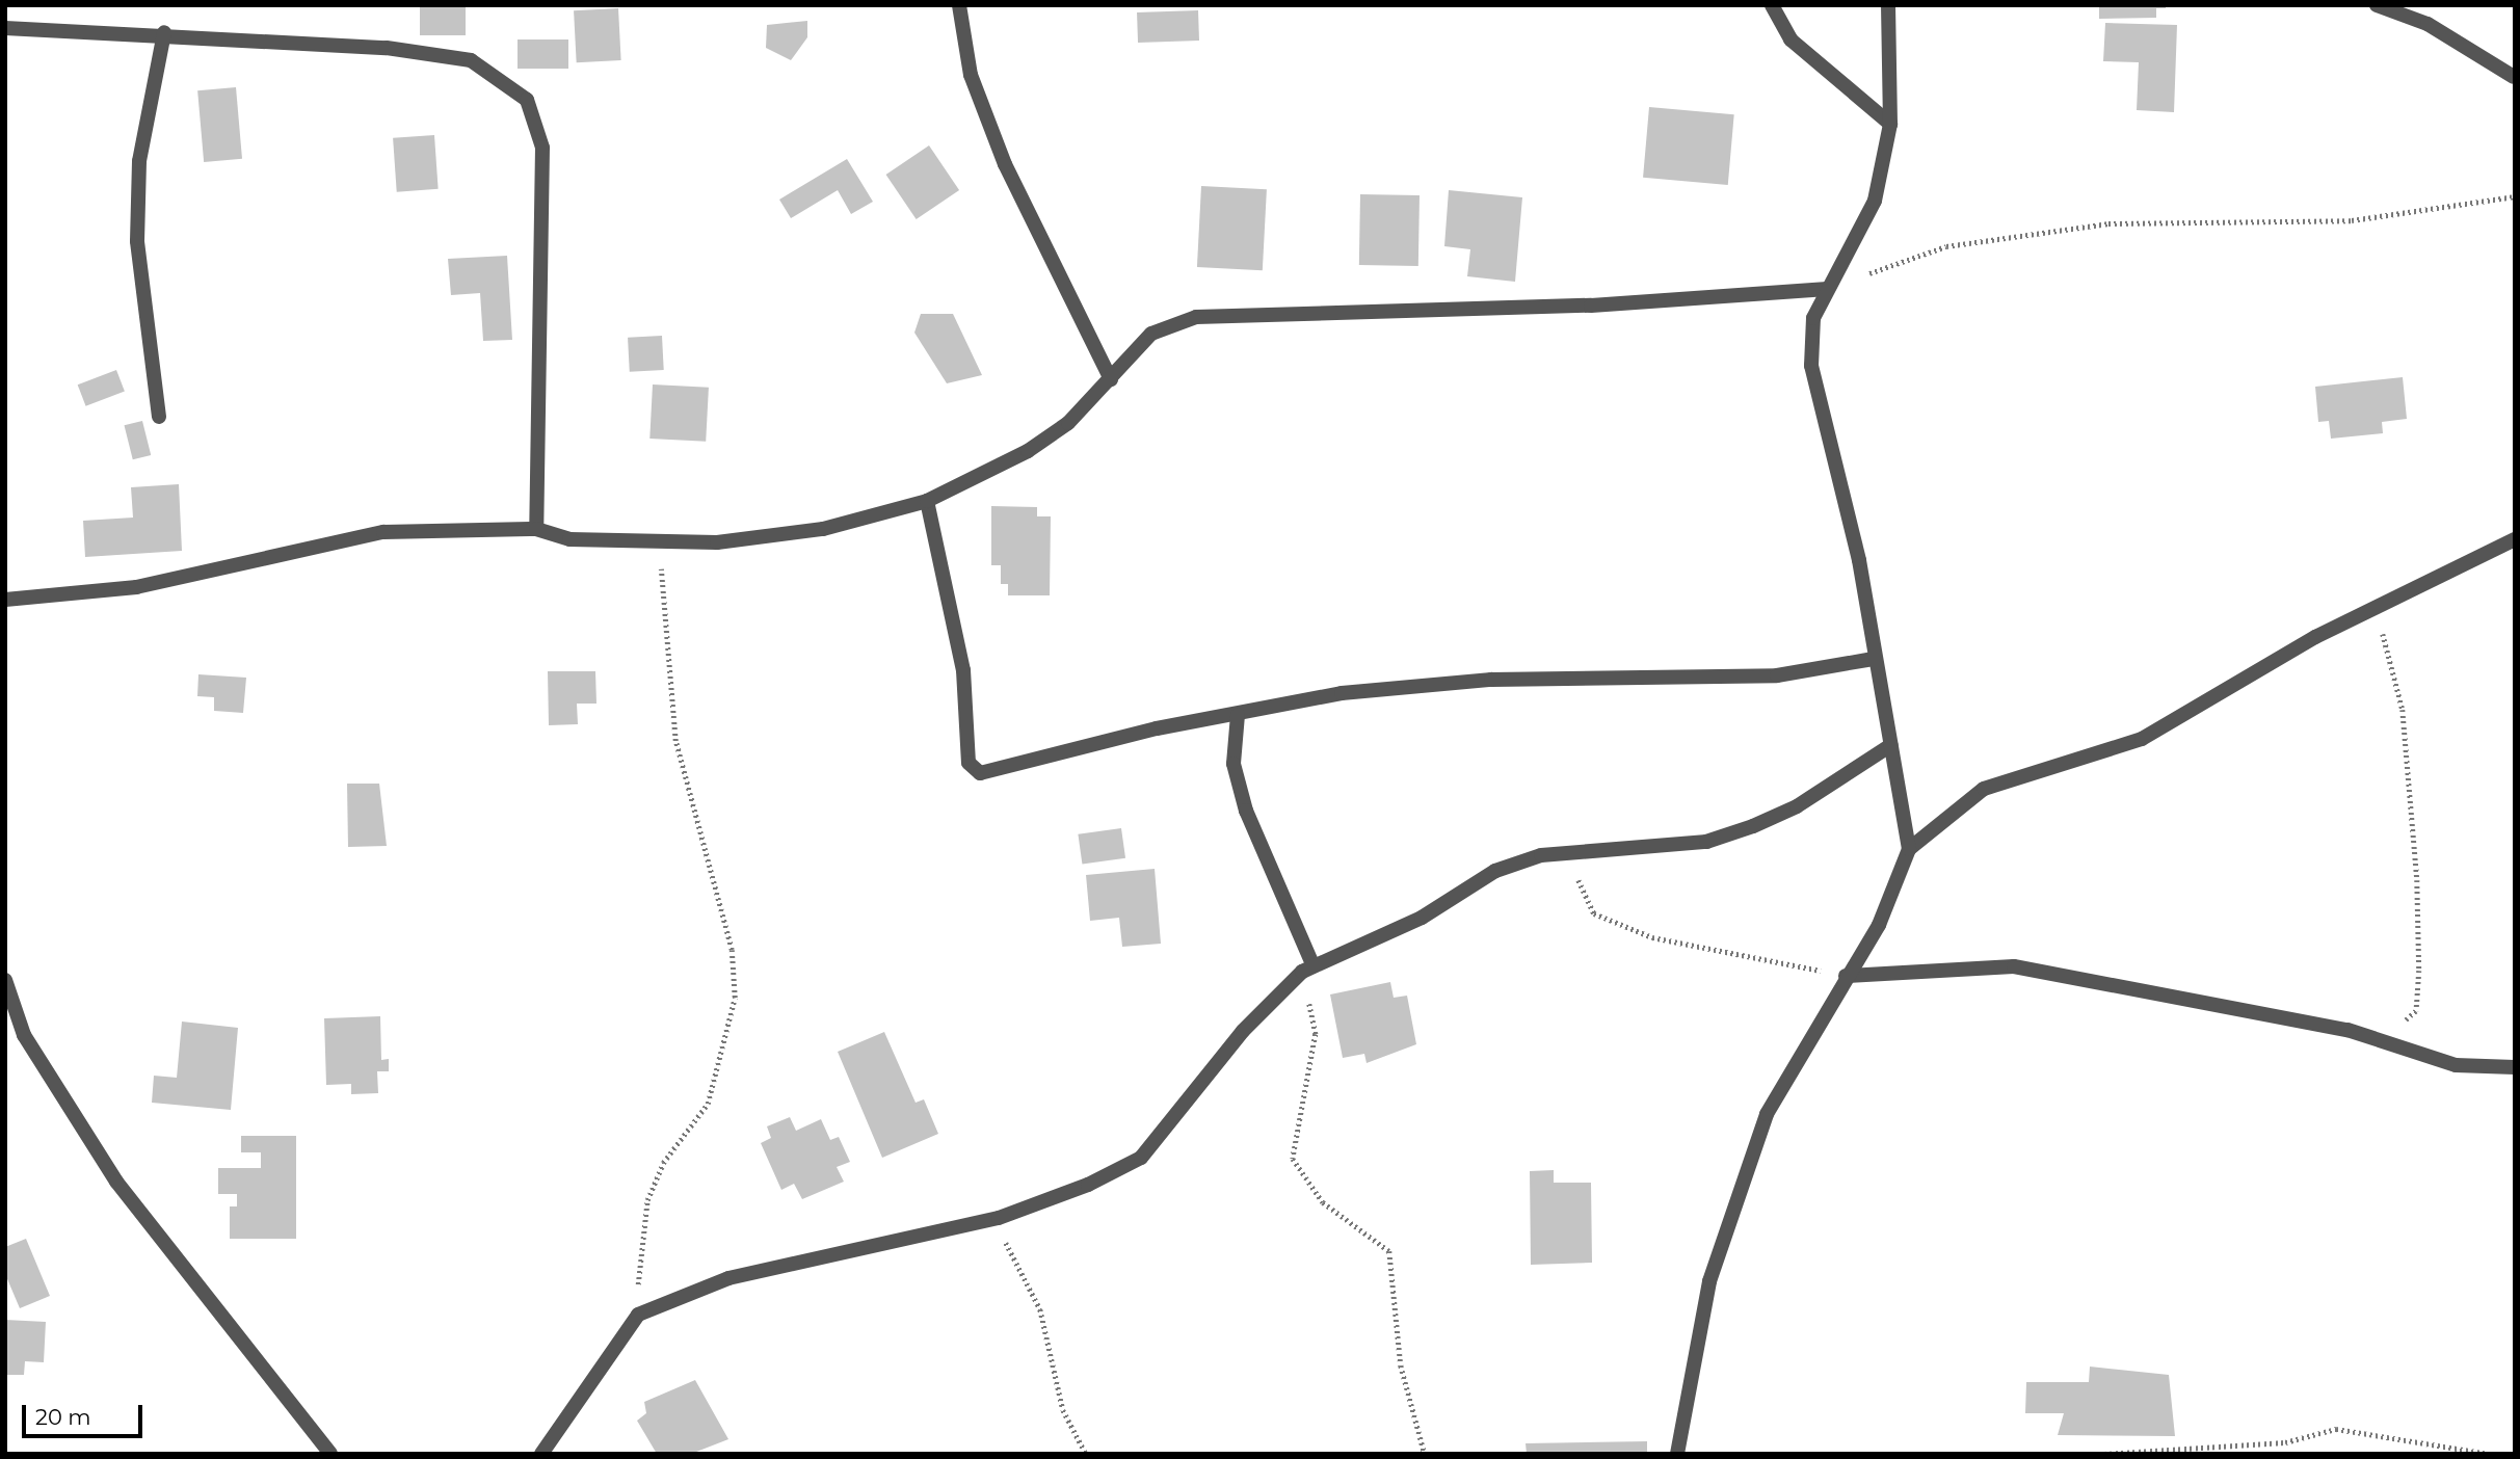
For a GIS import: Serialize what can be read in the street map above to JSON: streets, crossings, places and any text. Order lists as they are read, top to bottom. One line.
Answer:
{"scale_bar":"20 m"}
